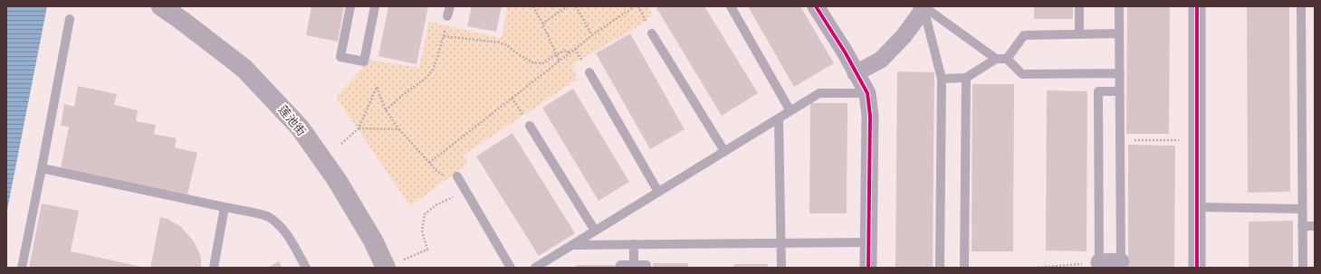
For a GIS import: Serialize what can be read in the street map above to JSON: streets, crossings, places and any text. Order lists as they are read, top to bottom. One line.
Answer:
{"streets":{"main road":["莲池街"]}}
